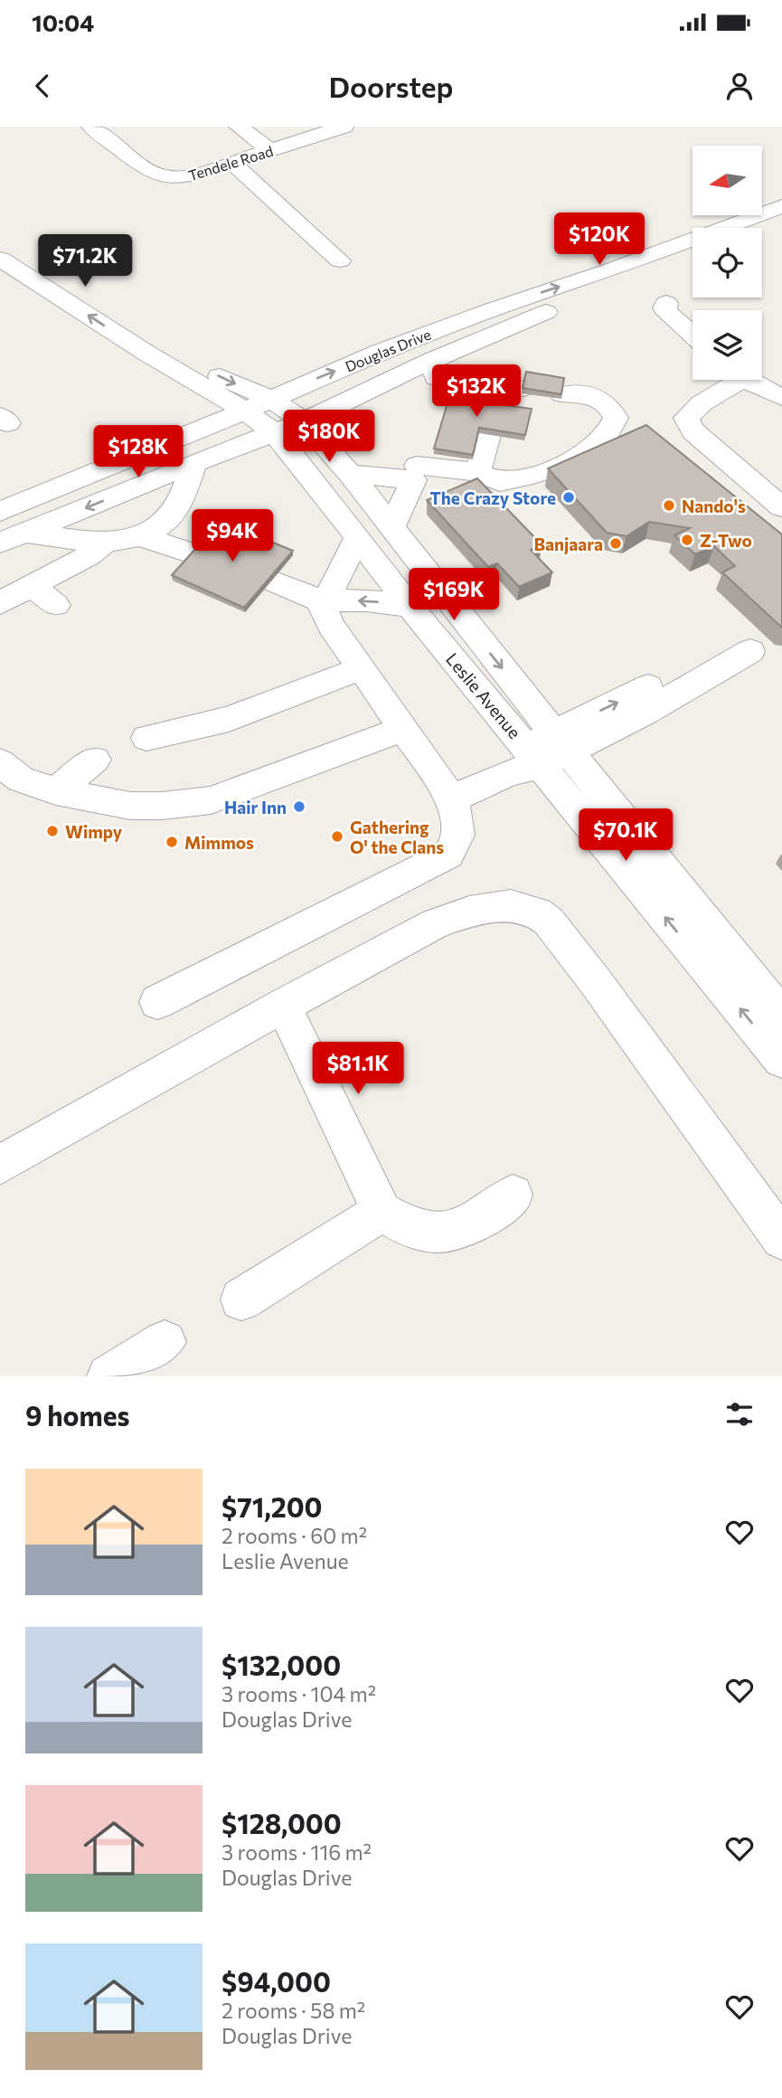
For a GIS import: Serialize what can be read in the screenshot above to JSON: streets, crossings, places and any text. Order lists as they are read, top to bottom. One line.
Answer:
{"streets":{"street":["Tendele Road","Douglas Drive","Leslie Avenue"]},"crossings":[["Douglas Drive","Leslie Avenue"]],"places":["The Crazy Store","Nando's","Z-Two","Banjaara","Hair Inn","Wimpy","Gathering O' the Clans","Mimmos"],"north":"left","page":{"status":"10:04","header":"Doorstep","price":["$120K","$71.2K","$132K","$180K","$128K","$94K","$169K","$70.1K","$81.1K"],"heading":"9 homes","list":[{"name":"$71,200","note":"2 rooms · 60 m² · Leslie Avenue"},{"name":"$132,000","note":"3 rooms · 104 m² · Douglas Drive"},{"name":"$128,000","note":"3 rooms · 116 m² · Douglas Drive"},{"name":"$94,000","note":"2 rooms · 58 m² · Douglas Drive"}]}}
